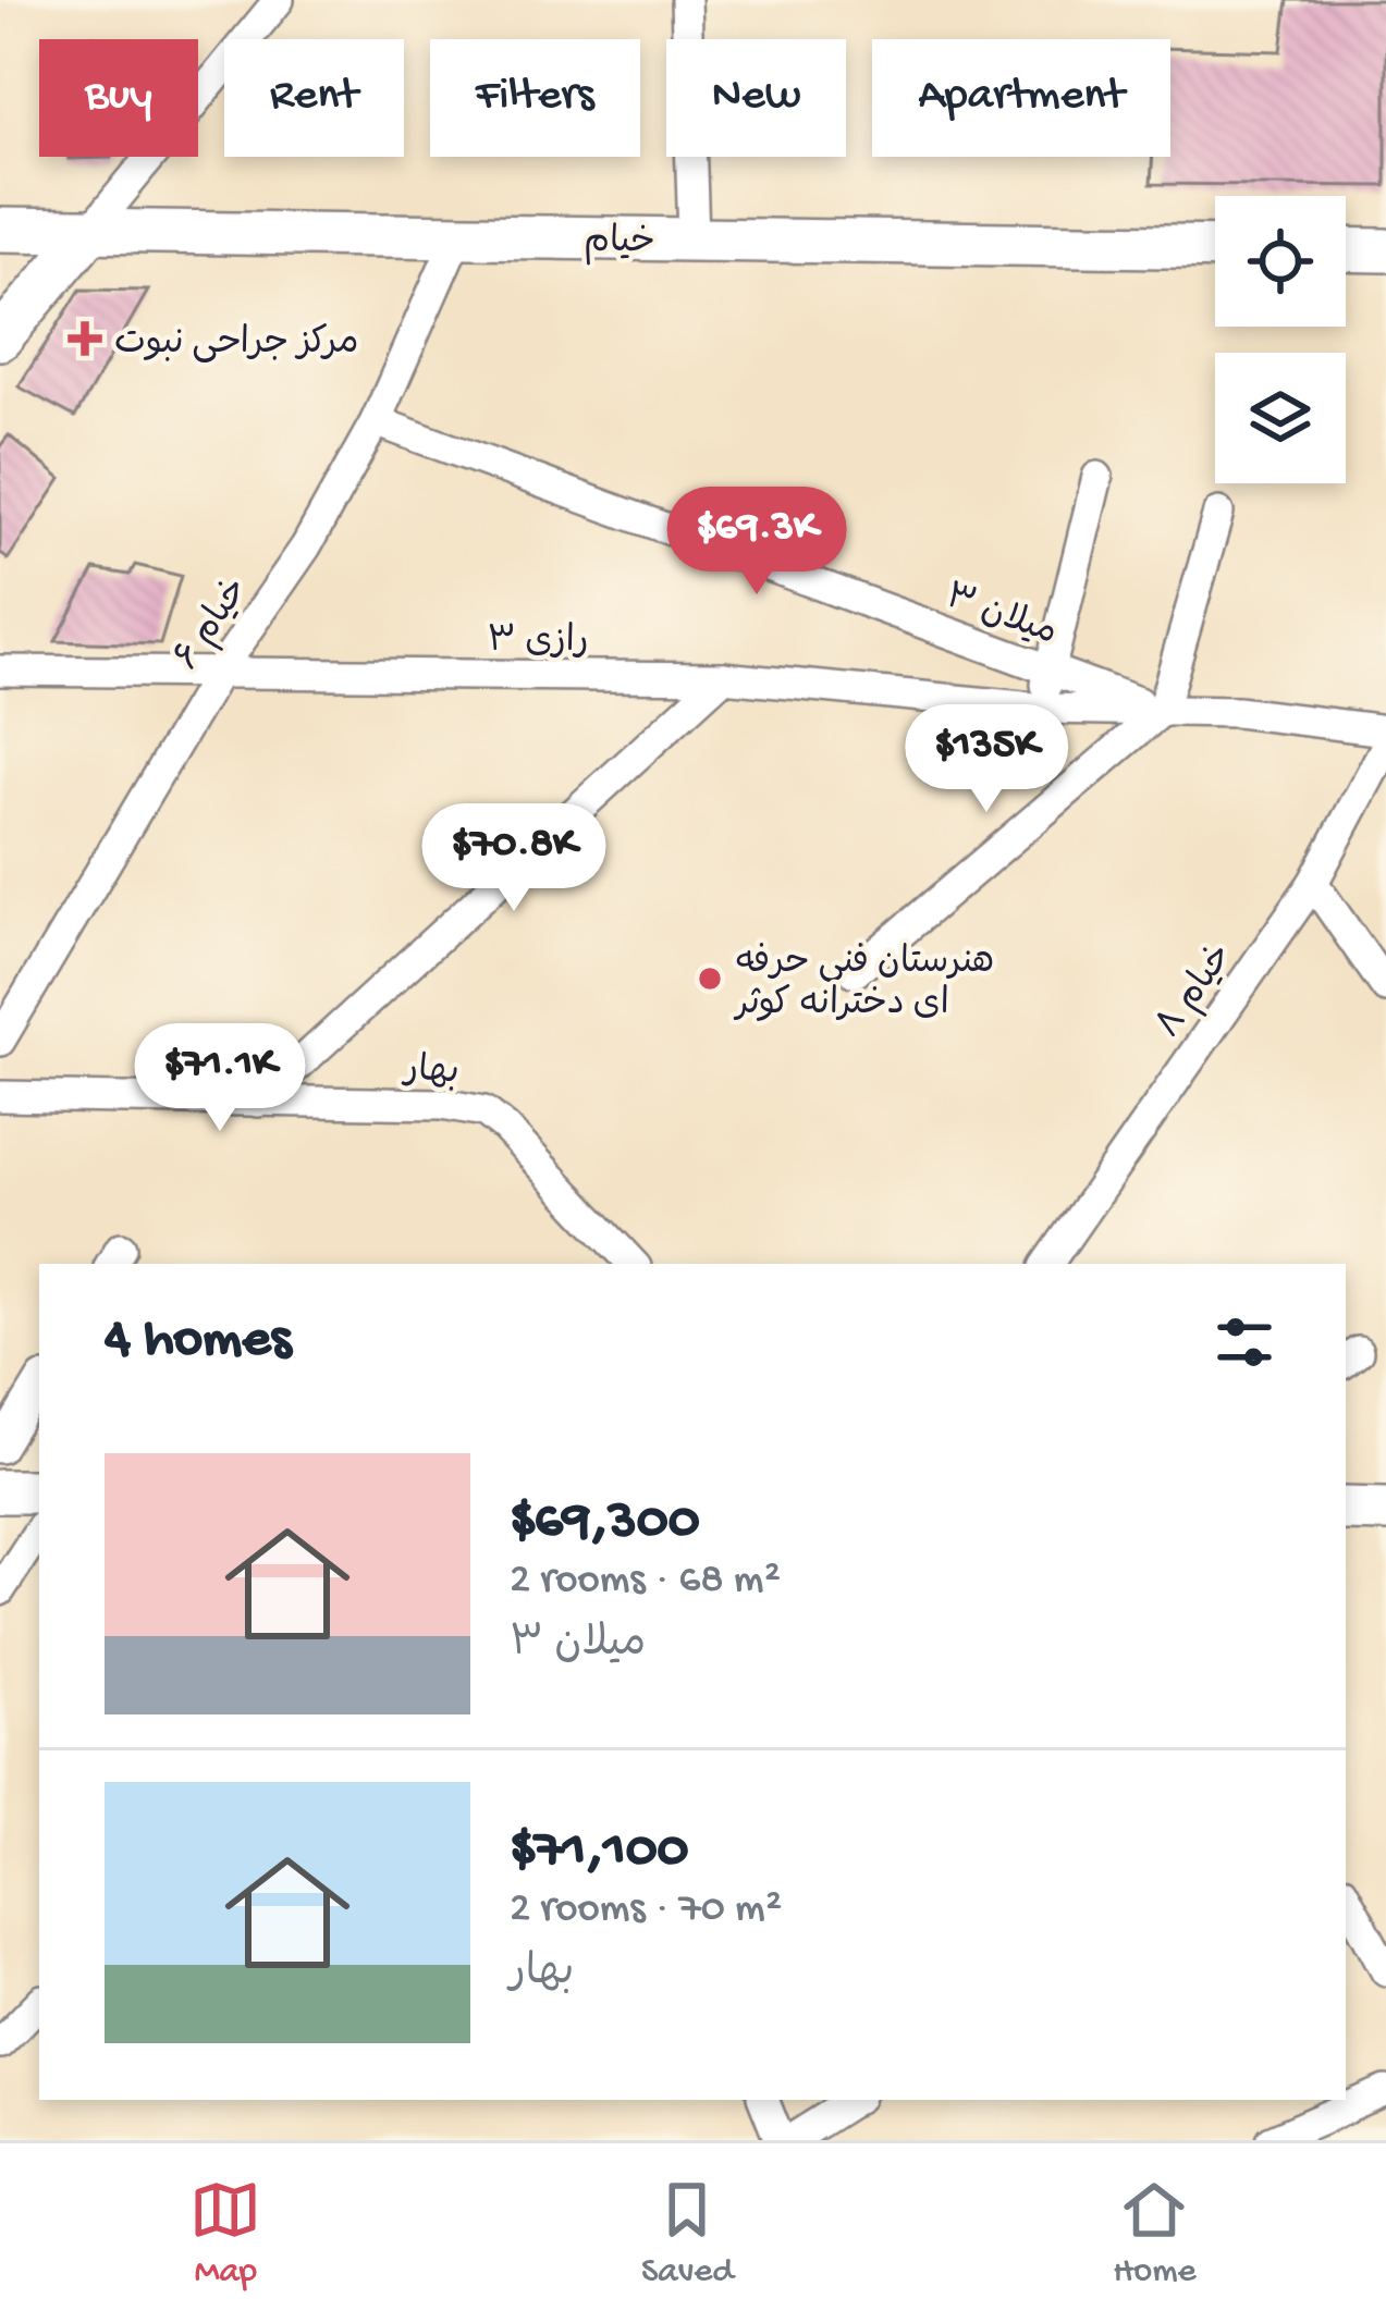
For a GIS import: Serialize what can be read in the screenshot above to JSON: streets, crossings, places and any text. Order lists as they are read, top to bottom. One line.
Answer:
{"streets":{"main road":["خیام"],"street":["میلان ۳","خیام ۶","رازی ۳","خیام ۸","بهار"]},"crossings":[["خیام","خیام ۶"],["میلان ۳","خیام ۶"],["میلان ۳","رازی ۳"],["خیام ۶","رازی ۳"]],"places":{"health":["مرکز جراحی نبوت"],"other":["هنرستان فنی حرفه ای دخترانه کوثر"]},"page":{"chip":["Buy","Rent","Filters","New","Apartment"],"price":["$69.3K","$135K","$70.8K","$71.1K"],"heading":"4 homes","list":[{"name":"$69,300","note":"2 rooms · 68 m² · میلان ۳"},{"name":"$71,100","note":"2 rooms · 70 m² · بهار"}],"tabs":["Map","Saved","Home"]}}
